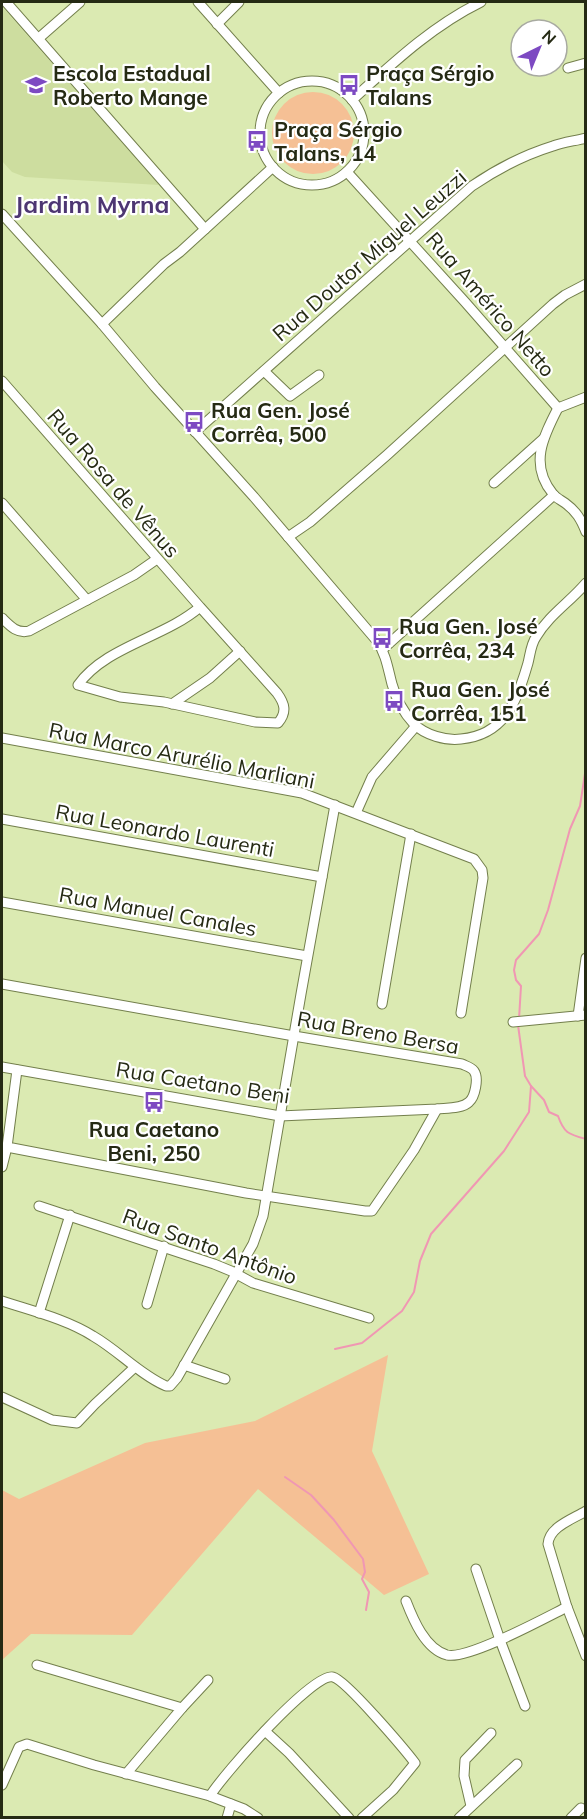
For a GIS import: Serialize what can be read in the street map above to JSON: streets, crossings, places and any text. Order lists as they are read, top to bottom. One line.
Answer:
{"streets":{"street":["Rua Doutor Miguel Leuzzi","Rua Américo Netto","Rua Rosa de Vênus","Rua Marco Arurélio Marliani","Rua Leonardo Laurenti","Rua Manuel Canales","Rua Breno Bersa","Rua Caetano Beni","Rua Santo Antônio"]},"crossings":[["Rua Doutor Miguel Leuzzi","Rua Américo Netto"],["Rua Breno Bersa","Rua Caetano Beni"]],"districts":["Jardim Myrna"],"places":{"school or university":["Escola Estadual Roberto Mange"],"bus stop":["Praça Sérgio Talans","Praça Sérgio Talans, 14","Rua Gen. José Corrêa, 500","Rua Gen. José Corrêa, 234","Rua Gen. José Corrêa, 151","Rua Caetano Beni, 250"]},"north":"top right"}
